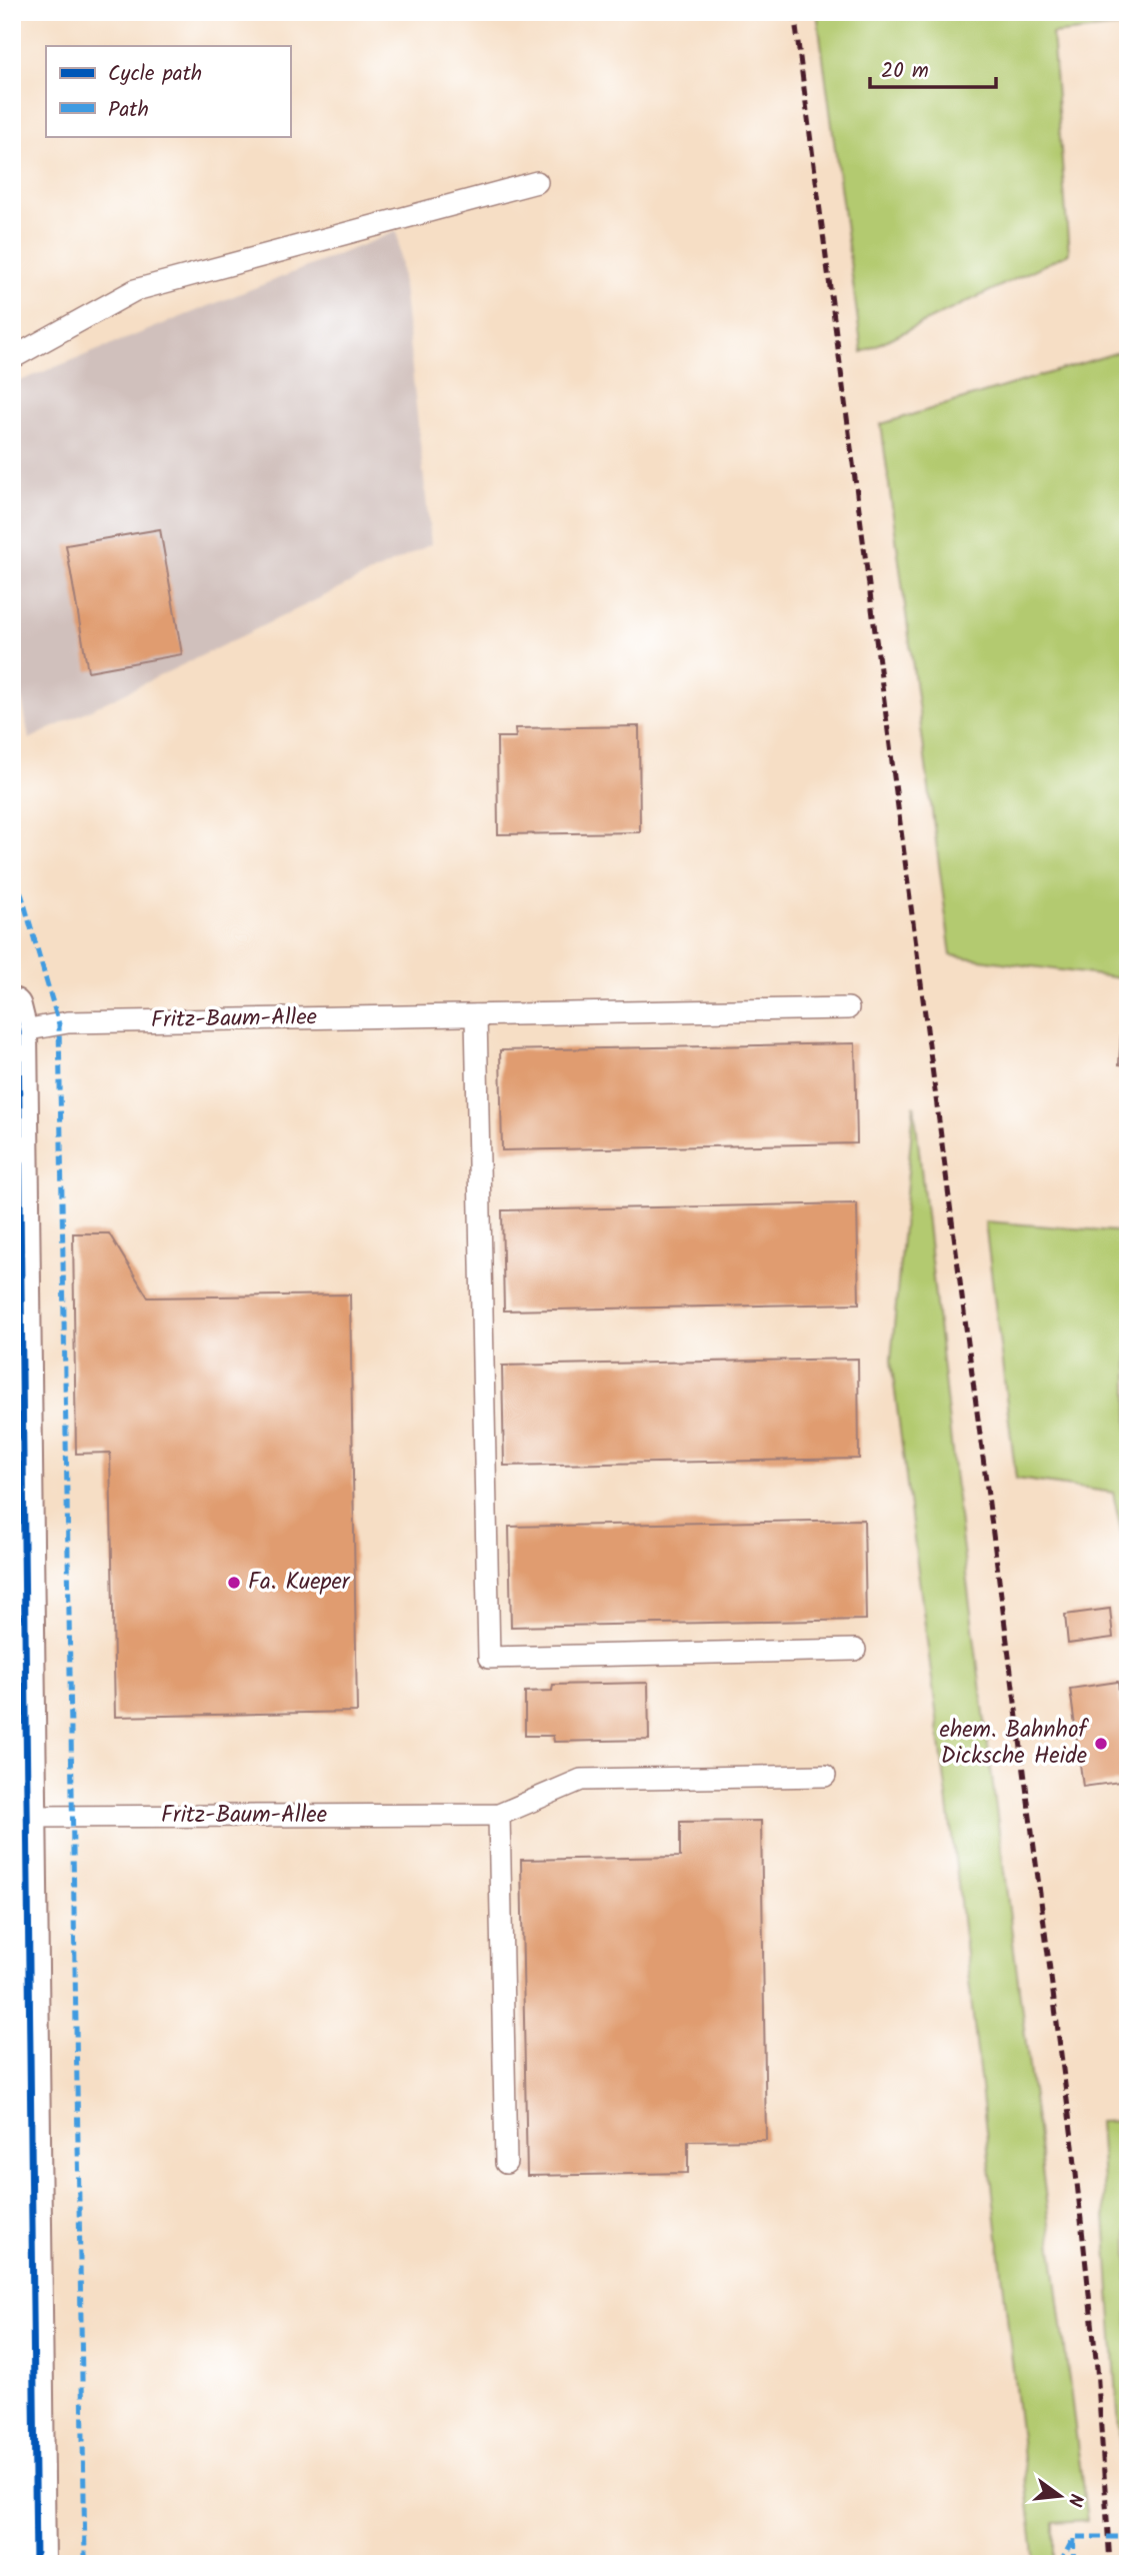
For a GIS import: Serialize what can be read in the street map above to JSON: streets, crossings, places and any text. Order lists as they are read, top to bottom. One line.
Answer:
{"streets":{"street":["Fritz-Baum-Allee"]},"places":["Fa. Kueper","ehem. Bahnhof Dicksche Heide"],"legend":["Cycle path","Path"],"scale_bar":"20 m","north":"right"}
